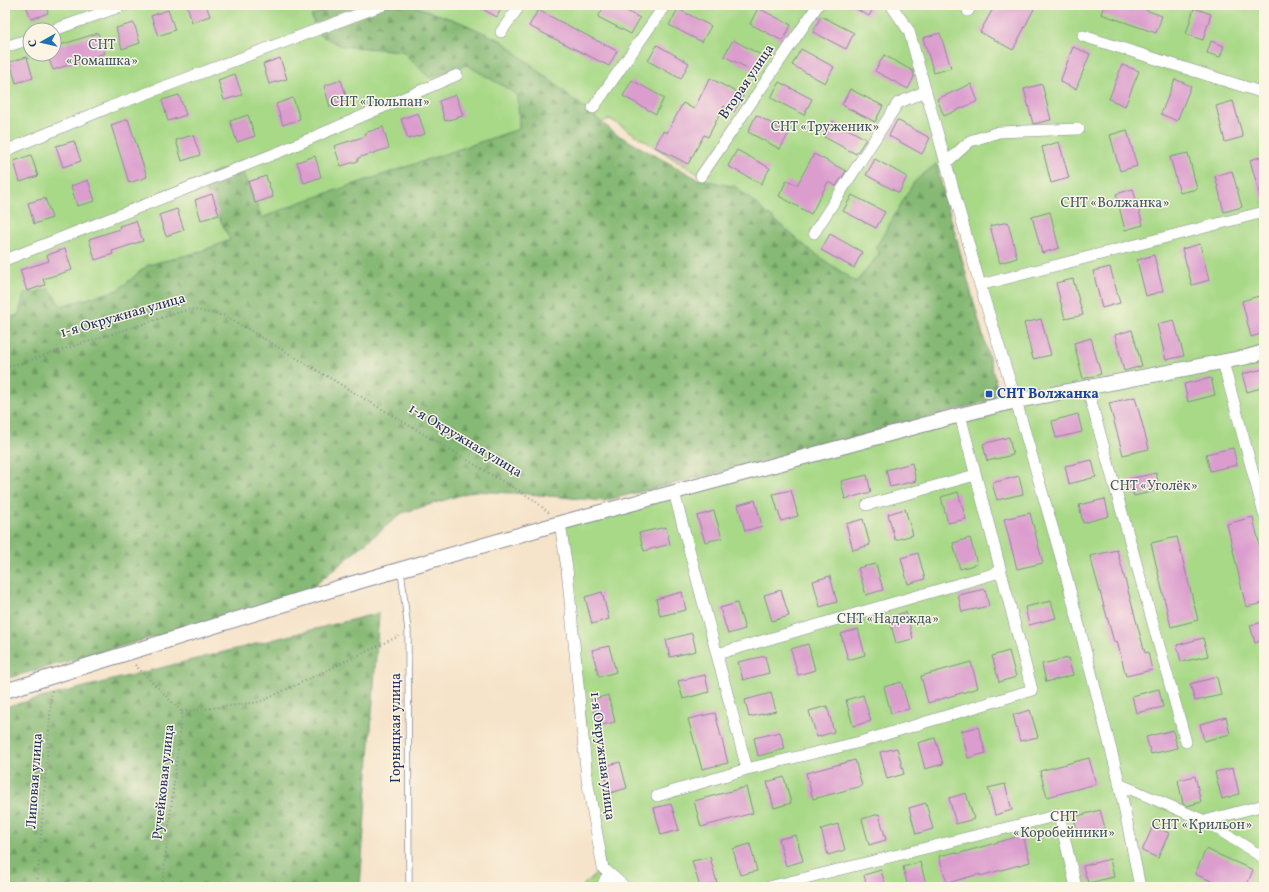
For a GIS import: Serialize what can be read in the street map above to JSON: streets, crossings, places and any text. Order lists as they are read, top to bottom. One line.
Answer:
{"streets":{"street":["Вторая улица","1-я Окружная улица"],"lane":["Горняцкая улица"],"path":["Липовая улица","Ручейковая улица"]},"parks":["СНТ «Ромашка»","СНТ «Тюльпан»","СНТ «Труженик»","СНТ «Волжанка»","СНТ «Уголёк»","СНТ «Надежда»","СНТ «Коробейники»","СНТ «Крильон»"],"places":{"transit":["СНТ Волжанка"]},"north":"left"}
